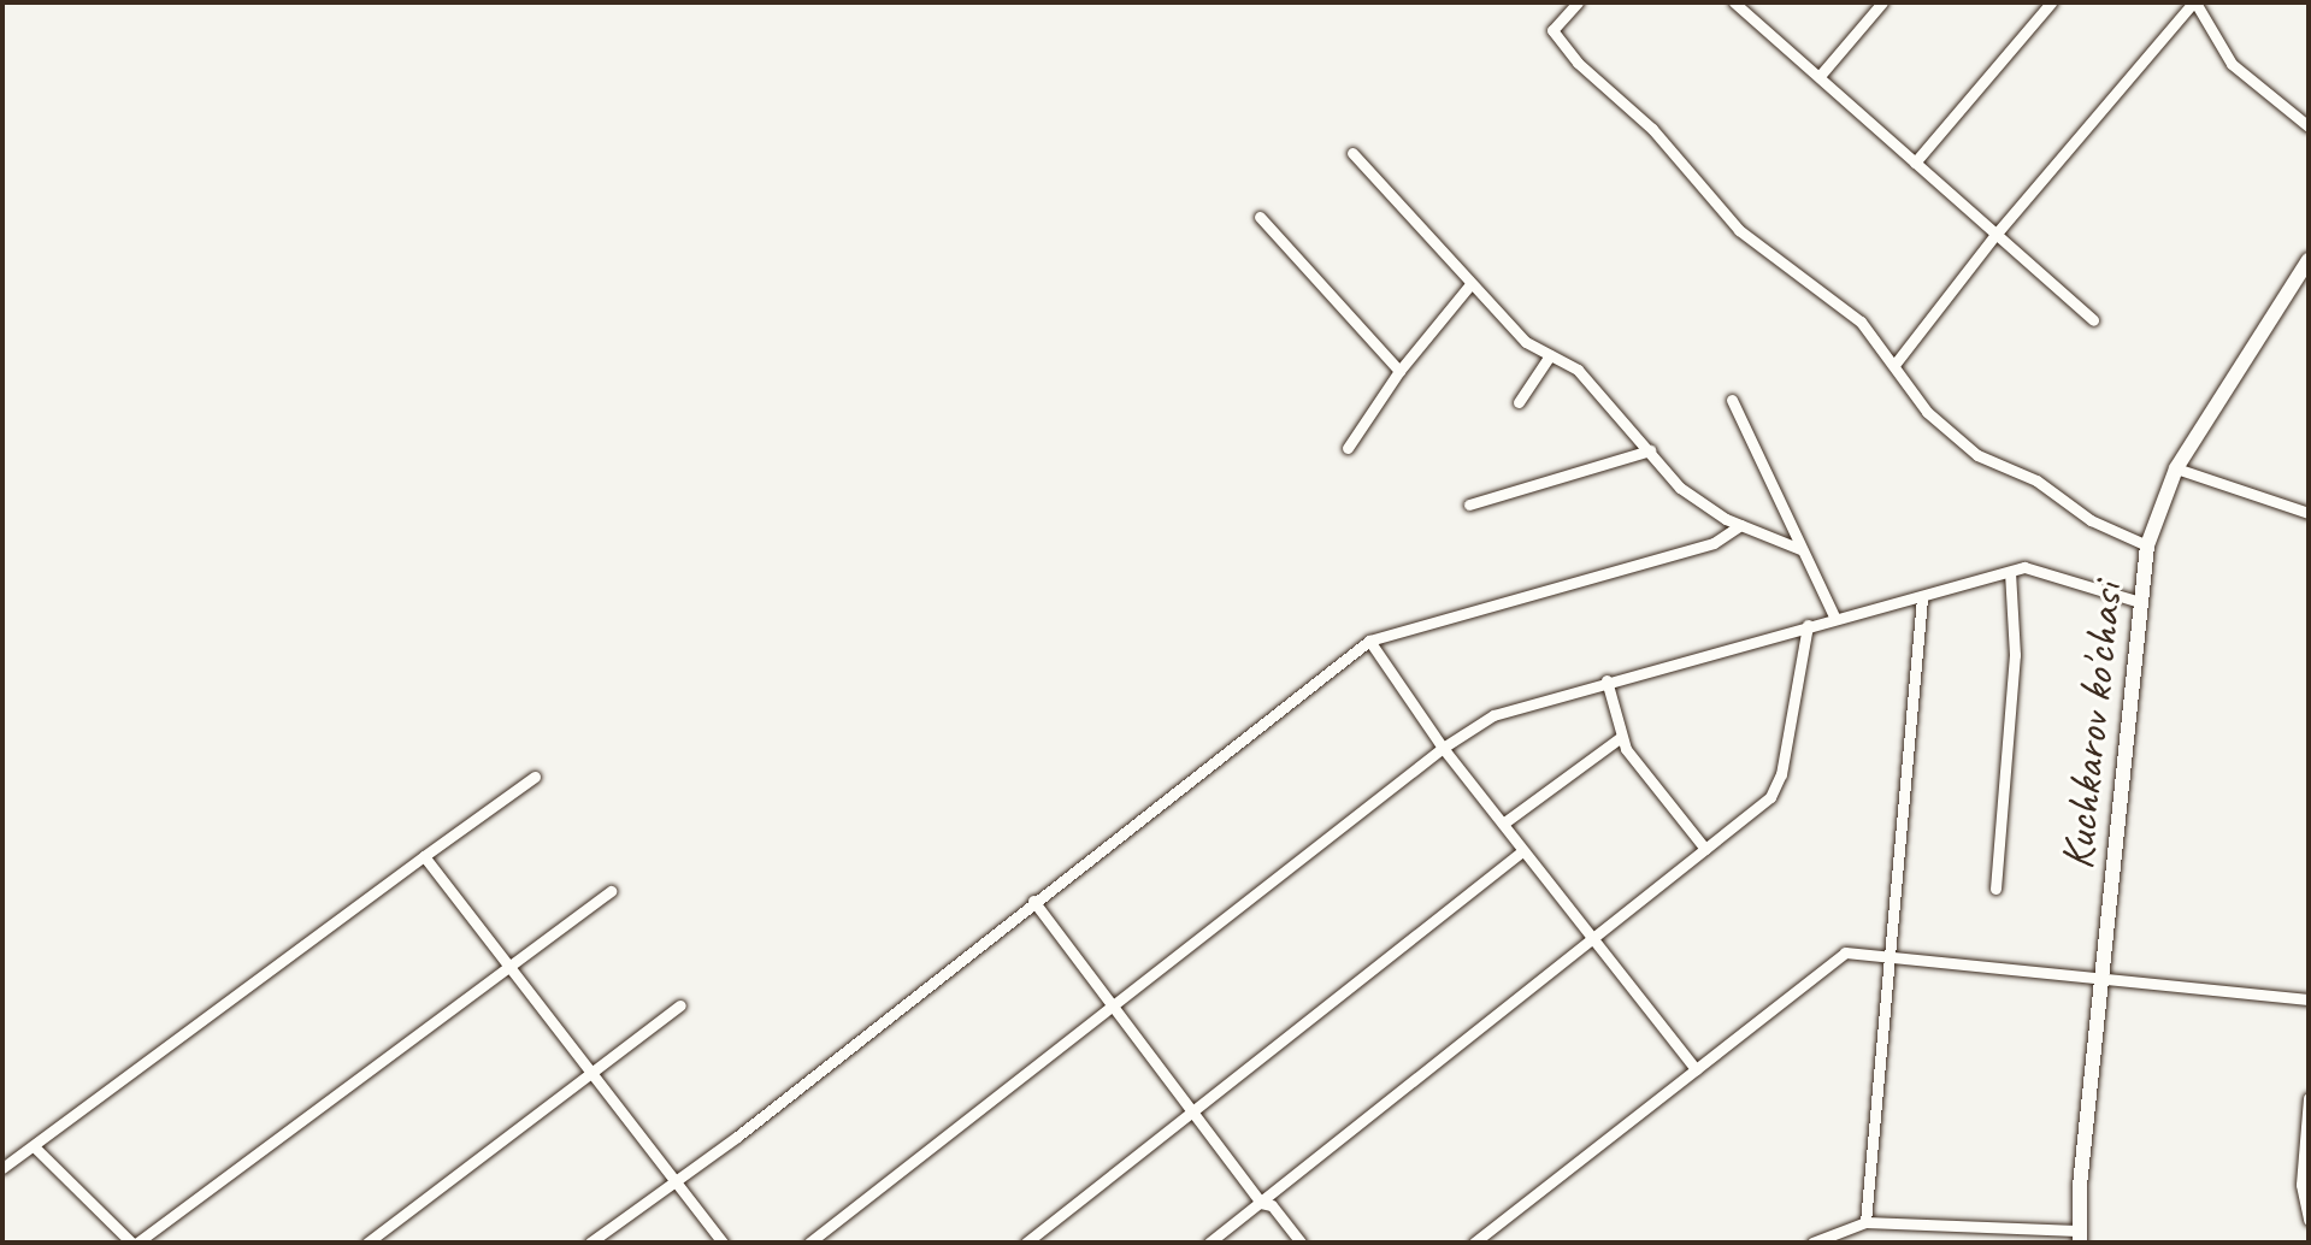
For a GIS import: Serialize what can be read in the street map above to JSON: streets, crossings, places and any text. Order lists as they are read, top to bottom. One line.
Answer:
{"streets":{"main road":["Kuchkarov ko'chasi"]}}
